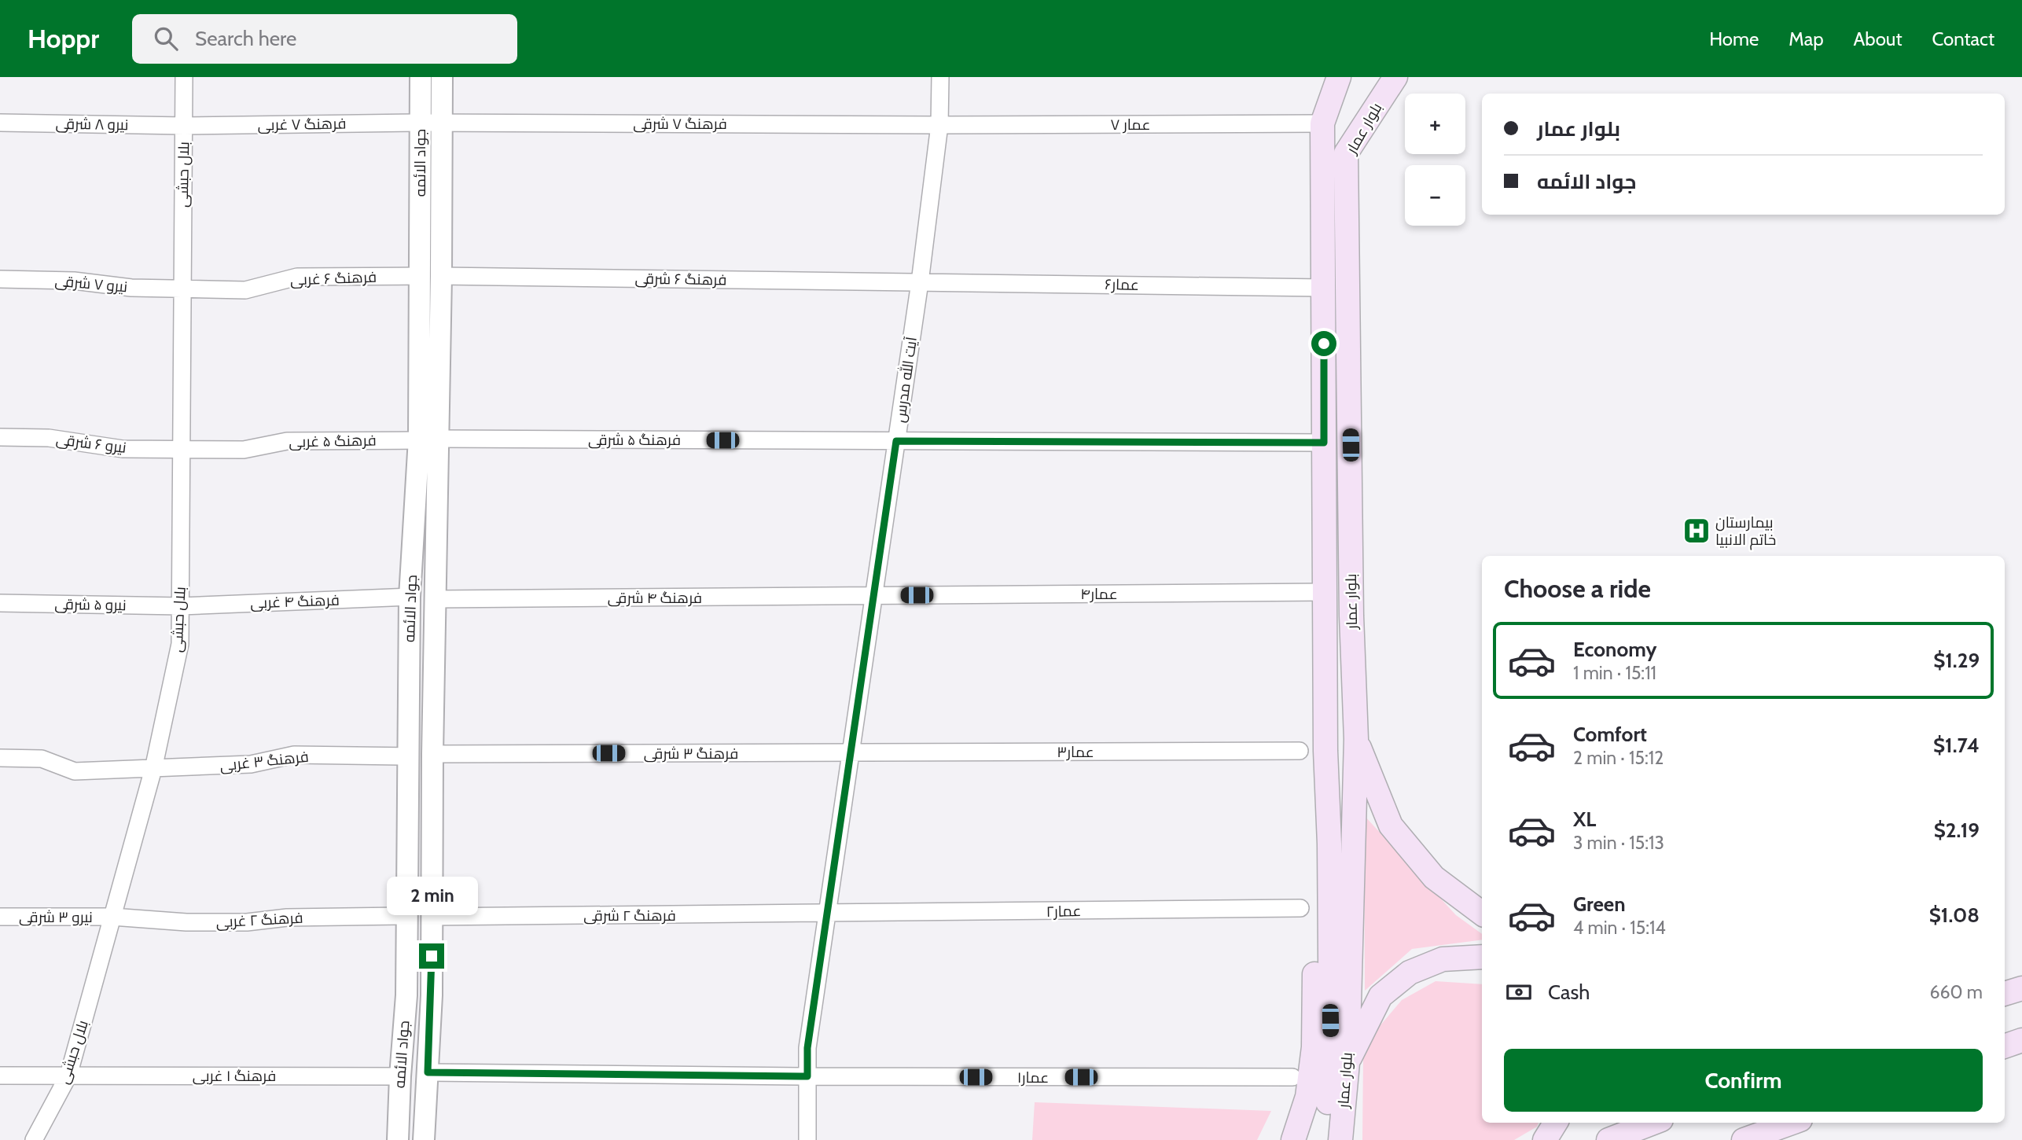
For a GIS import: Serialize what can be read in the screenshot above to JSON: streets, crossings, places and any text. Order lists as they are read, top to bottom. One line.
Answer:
{"streets":{"main road":["بلوار عمار"],"street":["فرهنگ ۷ شرقی","نیرو ۸ شرقی","فرهنگ ۷ غربی","عمار ۷","جواد الائمه","بلال حبشی","فرهنگ ۶ غربی","فرهنگ ۶ شرقی","نیرو ۷ شرقی","عمار۶","آیت الله مدرس","فرهنگ ۵ شرقی","فرهنگ ۵ غربی","نیرو ۶ شرقی","عمار۴","فرهنگ ۴ شرقی","فرهنگ ۴ غربی","نیرو ۵ شرقی","عمار۳","فرهنگ ۳ شرقی","فرهنگ ۳ غربی","عمار۲","فرهنگ ۲ شرقی","نیرو ۳ شرقی","فرهنگ ۲ غربی","فرهنگ ۱ غربی","عمار۱"]},"crossings":[["فرهنگ ۷ شرقی","فرهنگ ۷ غربی"],["فرهنگ ۷ شرقی","عمار ۷"],["فرهنگ ۷ شرقی","جواد الائمه"],["فرهنگ ۷ شرقی","آیت الله مدرس"],["نیرو ۸ شرقی","فرهنگ ۷ غربی"],["نیرو ۸ شرقی","بلال حبشی"],["فرهنگ ۷ غربی","جواد الائمه"],["فرهنگ ۷ غربی","بلال حبشی"],["عمار ۷","بلوار عمار"],["عمار ۷","آیت الله مدرس"],["بلوار عمار","عمار۶"],["بلوار عمار","فرهنگ ۵ شرقی"],["بلوار عمار","عمار۴"],["جواد الائمه","فرهنگ ۶ غربی"],["جواد الائمه","فرهنگ ۶ شرقی"],["جواد الائمه","فرهنگ ۵ شرقی"],["جواد الائمه","فرهنگ ۵ غربی"],["جواد الائمه","فرهنگ ۴ شرقی"],["جواد الائمه","فرهنگ ۴ غربی"],["جواد الائمه","فرهنگ ۳ شرقی"],["جواد الائمه","فرهنگ ۳ غربی"],["جواد الائمه","فرهنگ ۲ شرقی"],["جواد الائمه","فرهنگ ۲ غربی"],["جواد الائمه","فرهنگ ۱ غربی"],["جواد الائمه","عمار۱"],["بلال حبشی","فرهنگ ۶ غربی"],["بلال حبشی","نیرو ۷ شرقی"],["بلال حبشی","فرهنگ ۵ غربی"],["بلال حبشی","نیرو ۶ شرقی"],["بلال حبشی","فرهنگ ۴ غربی"],["بلال حبشی","نیرو ۵ شرقی"],["بلال حبشی","فرهنگ ۳ غربی"],["بلال حبشی","نیرو ۳ شرقی"],["بلال حبشی","فرهنگ ۲ غربی"],["بلال حبشی","فرهنگ ۱ غربی"],["فرهنگ ۶ غربی","نیرو ۷ شرقی"],["فرهنگ ۶ شرقی","عمار۶"],["فرهنگ ۶ شرقی","آیت الله مدرس"],["عمار۶","آیت الله مدرس"],["آیت الله مدرس","فرهنگ ۵ شرقی"],["آیت الله مدرس","عمار۴"],["آیت الله مدرس","فرهنگ ۴ شرقی"],["آیت الله مدرس","عمار۳"],["آیت الله مدرس","فرهنگ ۳ شرقی"],["آیت الله مدرس","عمار۲"],["آیت الله مدرس","فرهنگ ۲ شرقی"],["آیت الله مدرس","عمار۱"],["فرهنگ ۵ شرقی","فرهنگ ۵ غربی"],["فرهنگ ۵ غربی","نیرو ۶ شرقی"],["عمار۴","فرهنگ ۴ شرقی"],["فرهنگ ۴ غربی","نیرو ۵ شرقی"],["عمار۳","فرهنگ ۳ شرقی"],["عمار۲","فرهنگ ۲ شرقی"],["نیرو ۳ شرقی","فرهنگ ۲ غربی"]],"places":{"hospital":["بیمارستان خاتم الانبیا"]},"page":{"header":"Hoppr","search":"Search here","nav":["Home","Map","About","Contact"],"map_buttons":["+","−"],"banner":["بلوار عمار","جواد الائمه"],"heading":"Choose a ride","list":[{"name":"Economy","note":"1 min · 15:11","value":"$1.29"},{"name":"Comfort","note":"2 min · 15:12","value":"$1.74"},{"name":"XL","note":"3 min · 15:13","value":"$2.19"},{"name":"Green","note":"4 min · 15:14","value":"$1.08"}],"bubble":"2 min","pay":["Cash","660 m"],"buttons":"Confirm"}}
